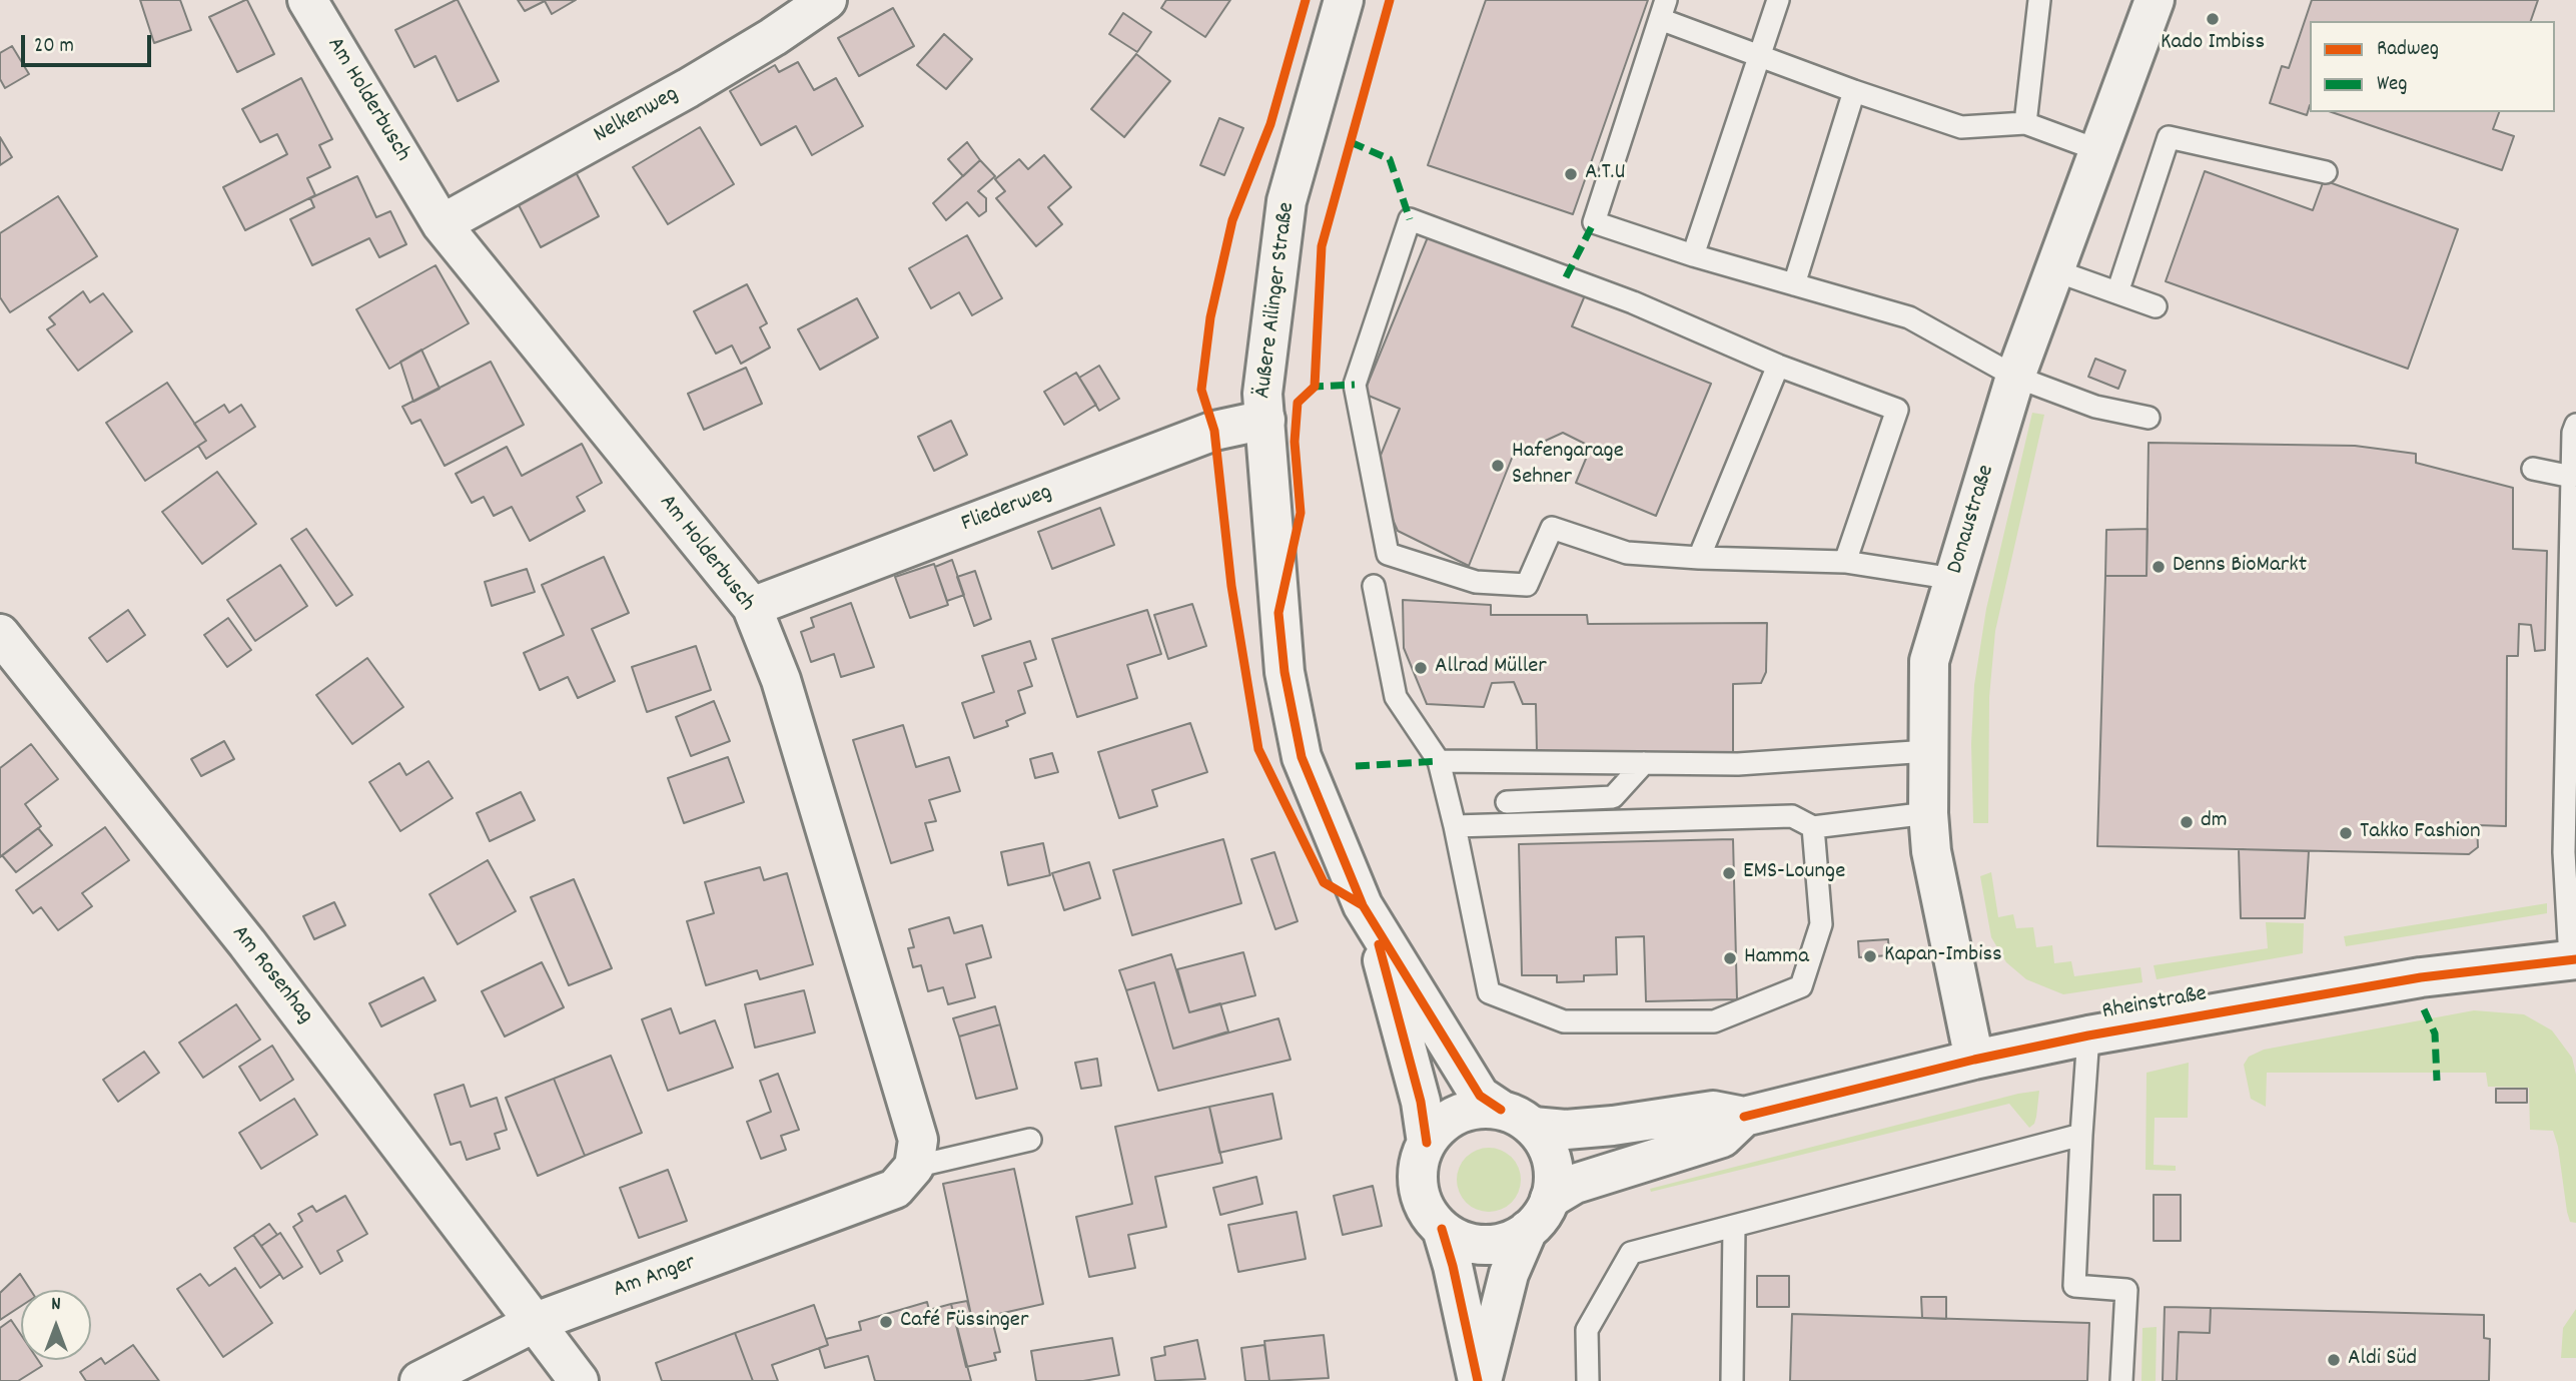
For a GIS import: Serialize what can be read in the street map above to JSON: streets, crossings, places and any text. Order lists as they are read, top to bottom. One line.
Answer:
{"streets":{"street":["Am Holderbusch","Nelkenweg","Äußere Ailinger Straße","Fliederweg","Donaustraße","Am Rosenhag","Rheinstraße","Am Anger"]},"crossings":[["Am Holderbusch","Nelkenweg"],["Am Holderbusch","Fliederweg"],["Am Holderbusch","Am Anger"],["Äußere Ailinger Straße","Fliederweg"],["Donaustraße","Rheinstraße"],["Am Rosenhag","Am Anger"]],"places":["Kado Imbiss","A.T.U","Hafengarage Sehner","Denns BioMarkt","Allrad Müller","dm","Takko Fashion","EMS-Lounge","Kapan-Imbiss","Hamma","Café Füssinger","Aldi Süd"],"legend":["Radweg","Weg"],"scale_bar":"20 m","north":"top"}
